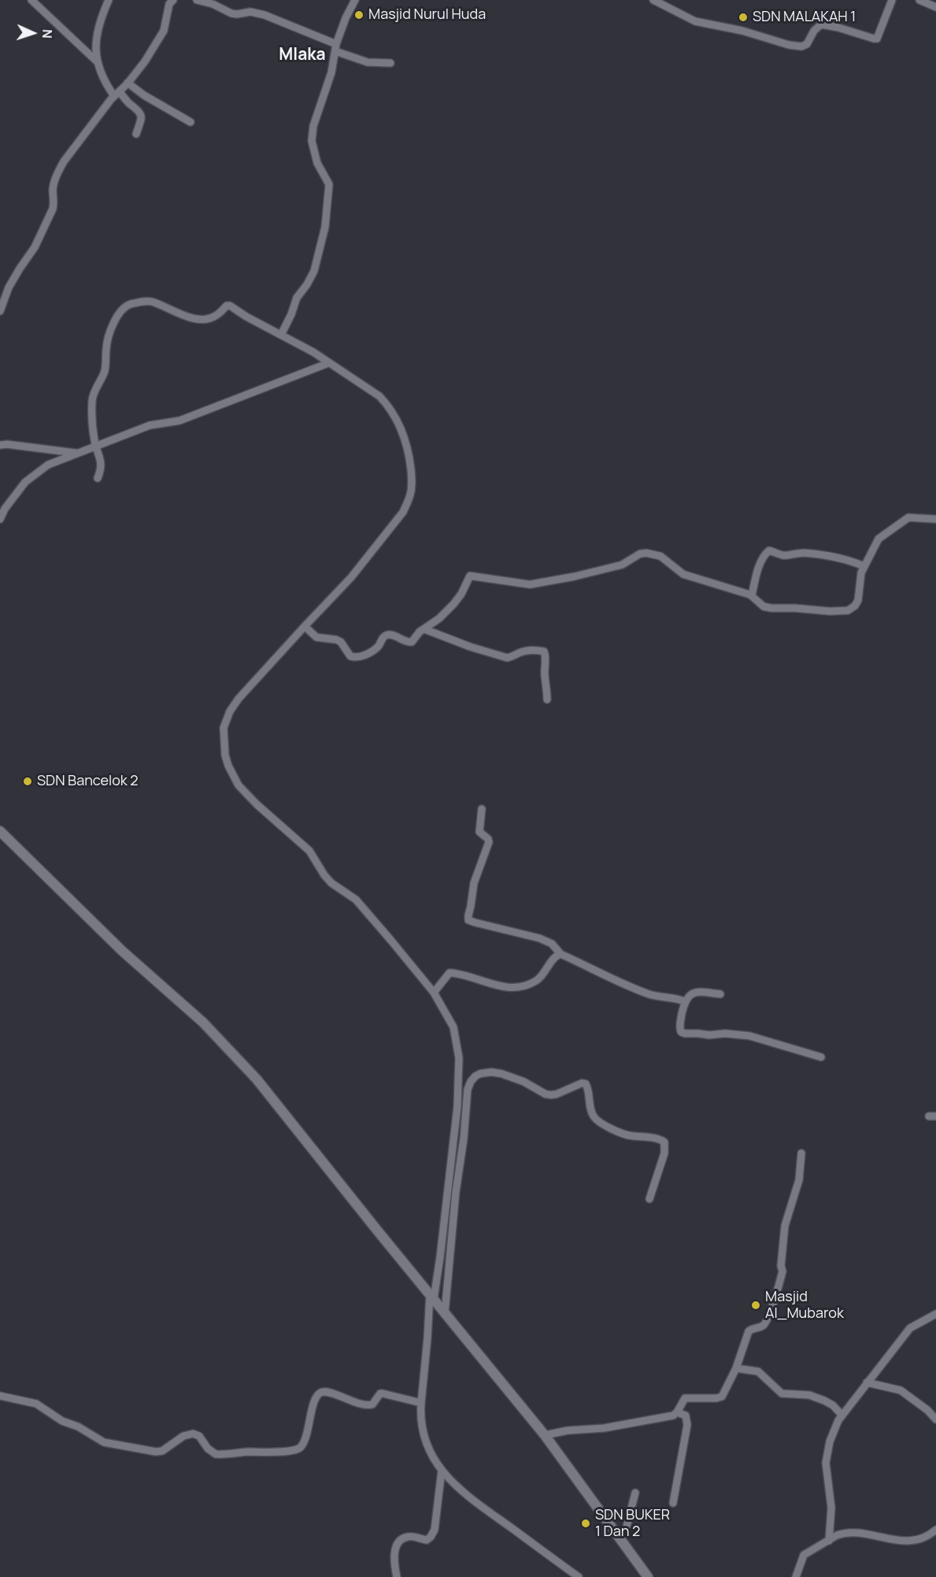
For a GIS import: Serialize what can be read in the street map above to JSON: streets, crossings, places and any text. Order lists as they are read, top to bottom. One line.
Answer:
{"districts":["Mlaka"],"places":["Masjid Nurul Huda","SDN MALAKAH 1","SDN Bancelok 2","Masjid Al_Mubarok","SDN BUKER 1 Dan 2"],"north":"right"}
